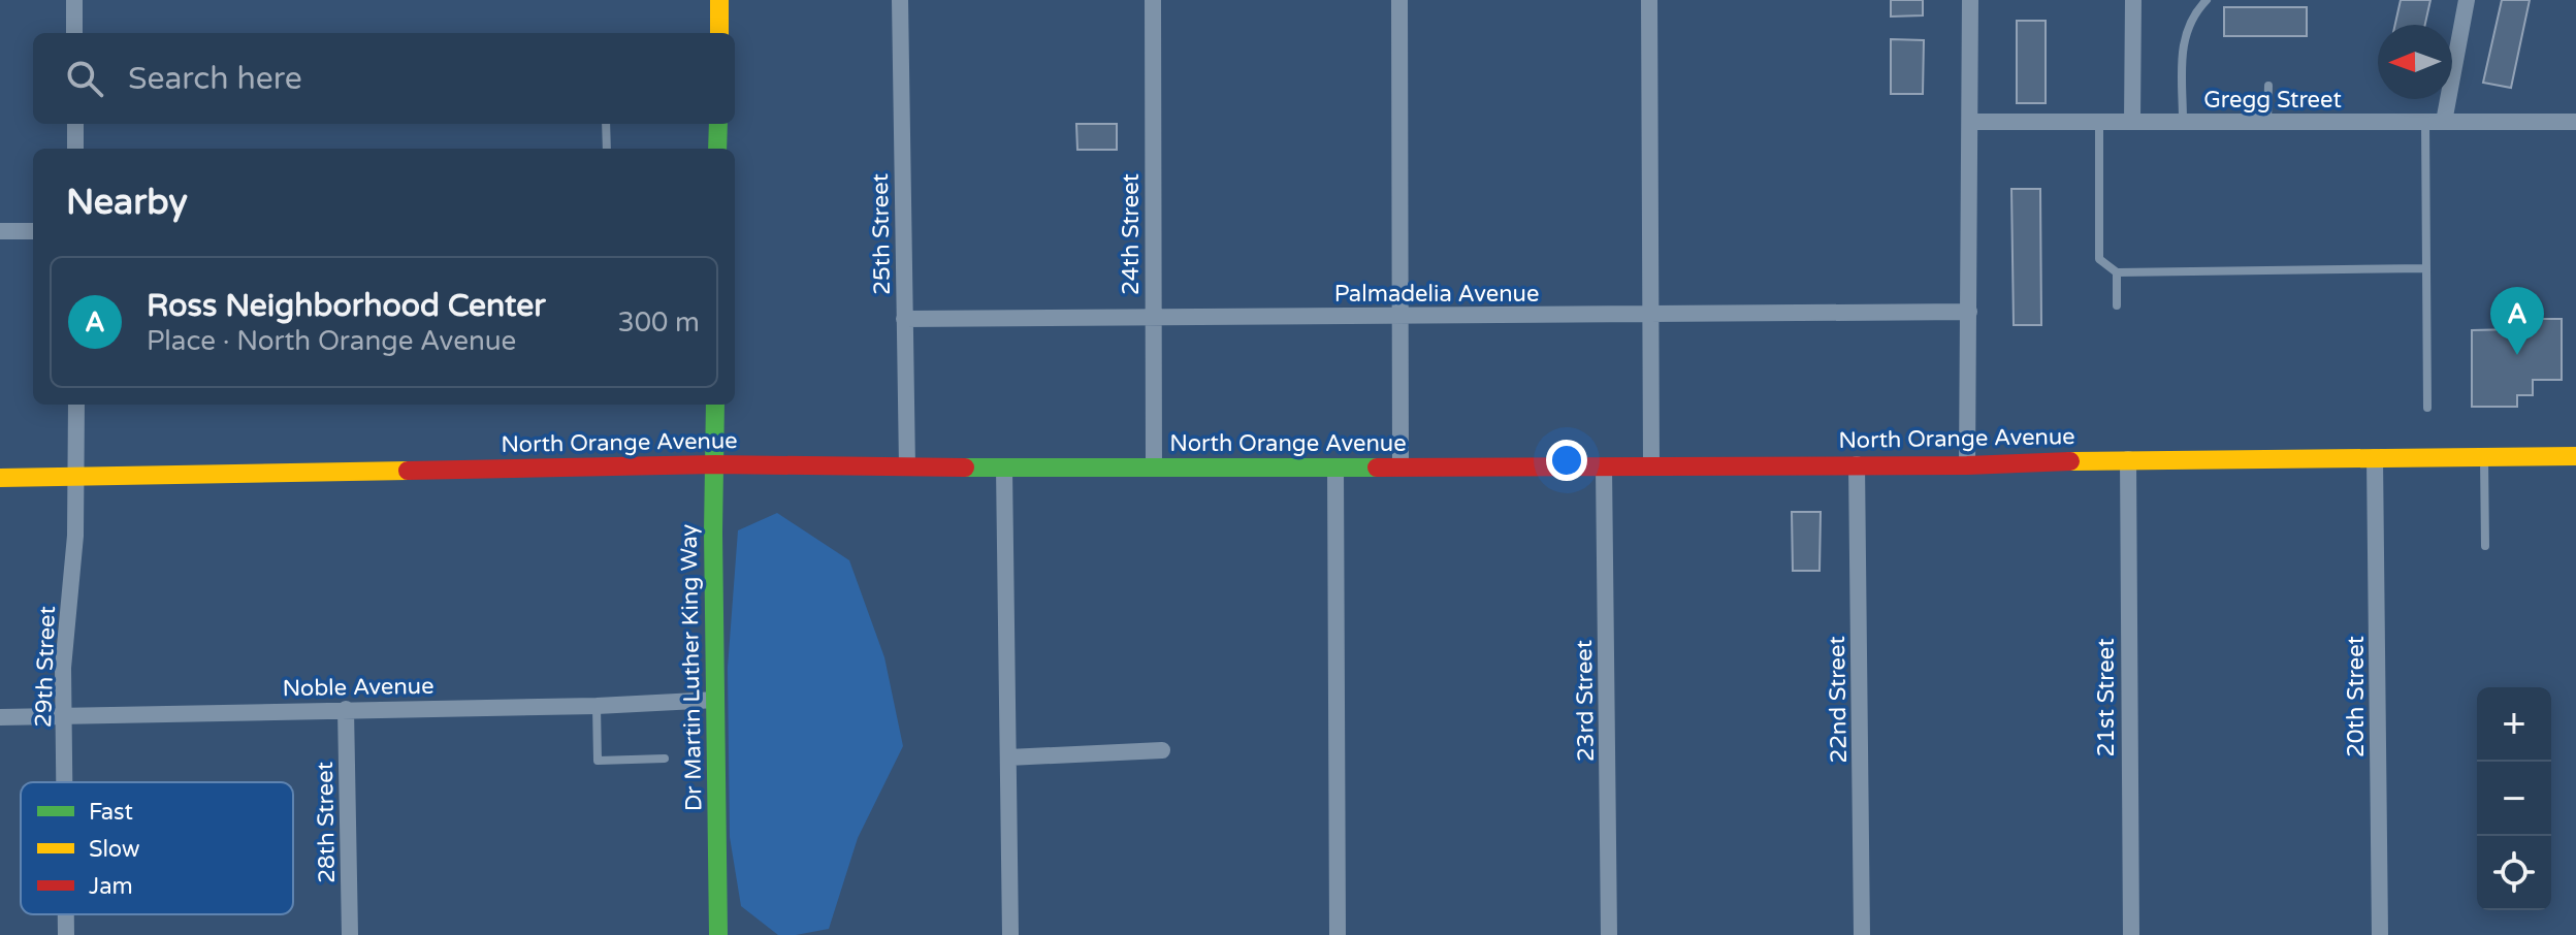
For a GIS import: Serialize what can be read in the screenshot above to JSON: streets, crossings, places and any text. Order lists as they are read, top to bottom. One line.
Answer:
{"streets":{"street":["Gregg Street","25th Street","24th Street","Palmadelia Avenue","North Orange Avenue","29th Street","Dr Martin Luther King Way","Noble Avenue","20th Street","21st Street","22nd Street","23rd Street","28th Street"]},"crossings":[["25th Street","Palmadelia Avenue"],["25th Street","North Orange Avenue"],["24th Street","Palmadelia Avenue"],["24th Street","North Orange Avenue"],["North Orange Avenue","29th Street"],["North Orange Avenue","Dr Martin Luther King Way"],["North Orange Avenue","20th Street"],["North Orange Avenue","21st Street"],["North Orange Avenue","22nd Street"],["North Orange Avenue","23rd Street"],["29th Street","Noble Avenue"],["Dr Martin Luther King Way","Noble Avenue"],["Noble Avenue","28th Street"]],"legend":["Fast","Slow","Jam"],"north":"left","page":{"search":"Search here","heading":"Nearby","list":[{"mark":"A","name":"Ross Neighborhood Center","note":"Place · North Orange Avenue","value":"300 m"}],"pins":"A","map_buttons":["+","−"]}}
